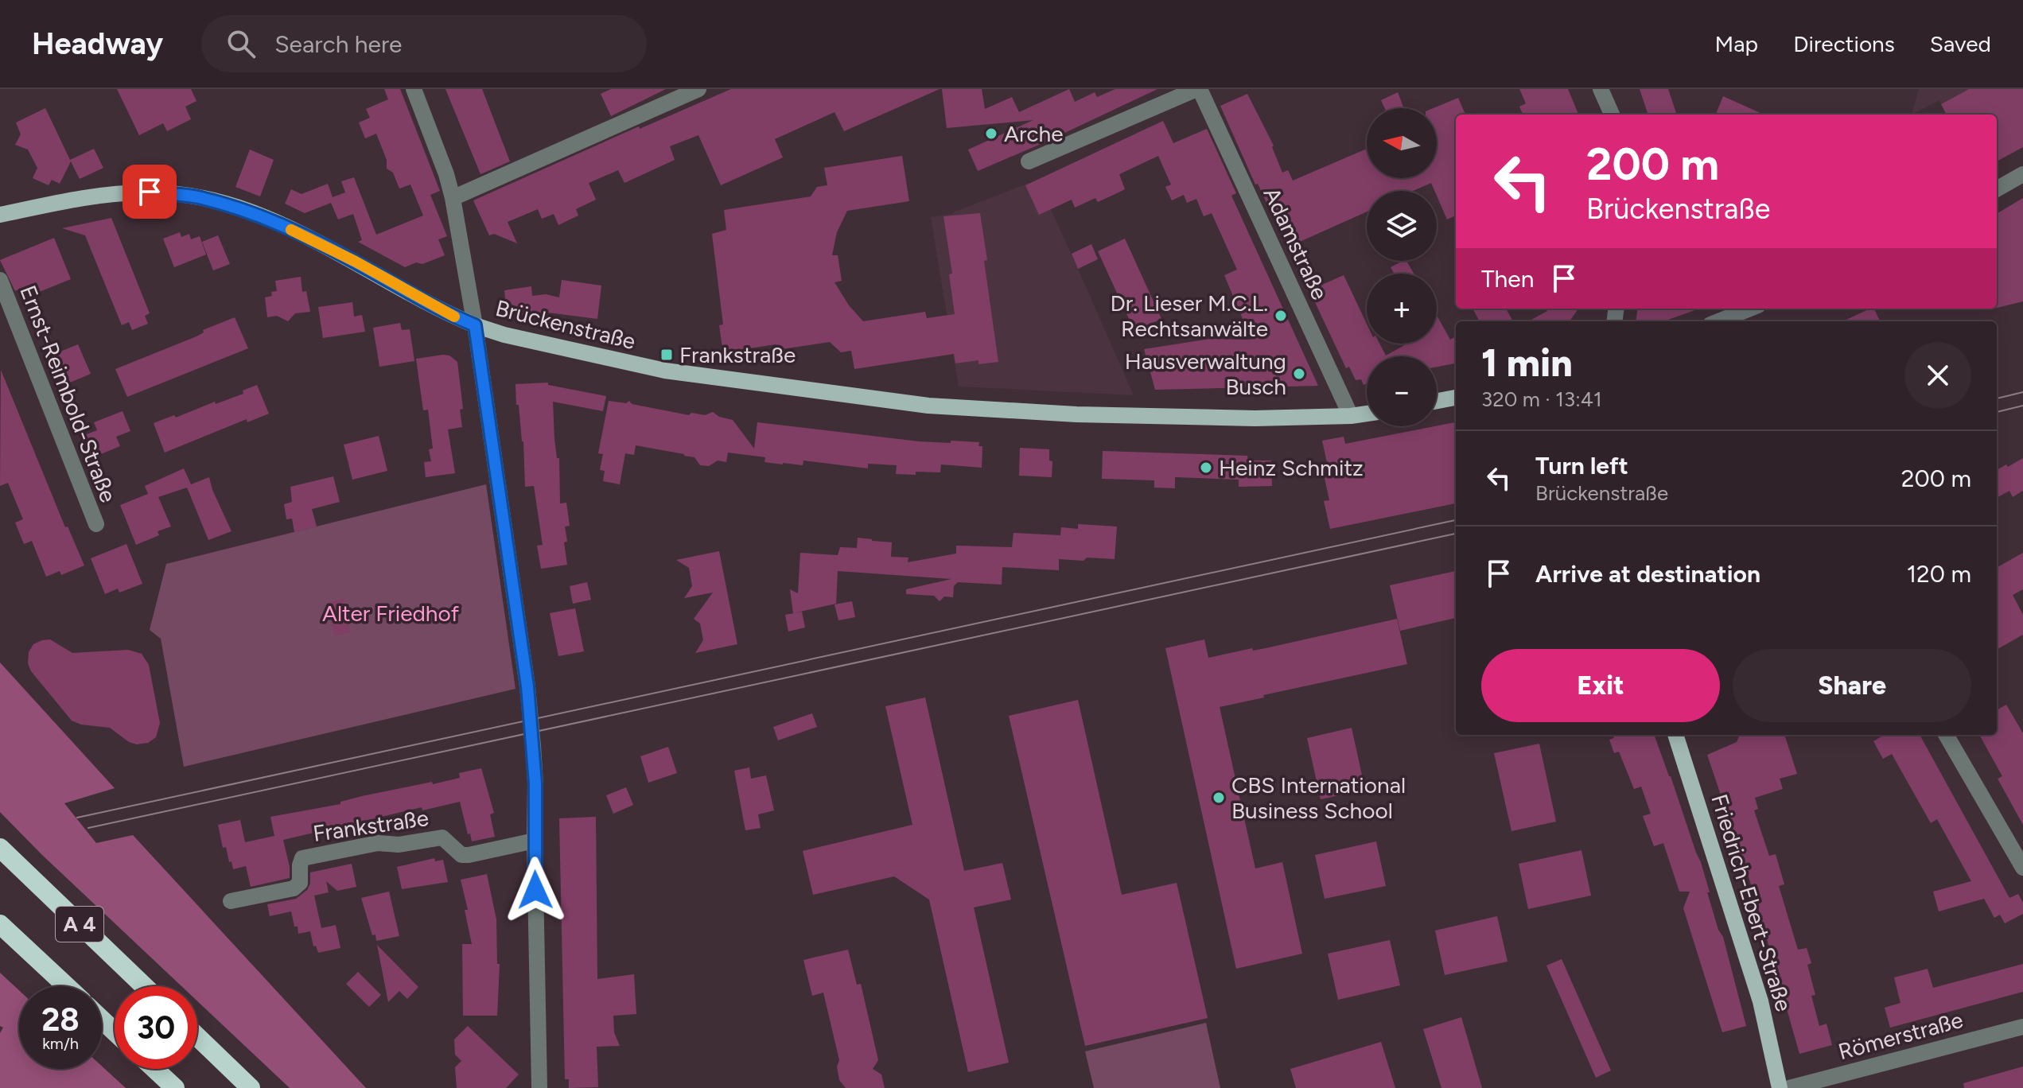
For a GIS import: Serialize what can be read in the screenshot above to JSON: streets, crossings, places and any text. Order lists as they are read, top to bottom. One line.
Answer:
{"streets":{"highway":["A 4"],"main road":["Brückenstraße","Friedrich-Ebert-Straße"],"street":["Adamstraße","Ernst-Reimbold-Straße","Frankstraße","Römerstraße"]},"crossings":[["Adamstraße","Brückenstraße"]],"parks":["Alter Friedhof"],"places":{"other":["Arche","Dr. Lieser M.C.L. Rechtsanwälte","Hausverwaltung Busch","Heinz Schmitz","CBS International Business School"],"transit":["Frankstraße"]},"north":"left","page":{"header":"Headway","search":"Search here","nav":["Map","Directions","Saved"],"map_buttons":["+","−"],"turn":["200 m","Brückenstraße"],"then":"Then","heading":["1 min","320 m · 13:41"],"list":[{"name":"Turn left","note":"Brückenstraße","value":"200 m"},{"name":"Arrive at destination","value":"120 m"}],"buttons":["Exit","Share"],"speed":"28 km/h","limit":"30"}}
